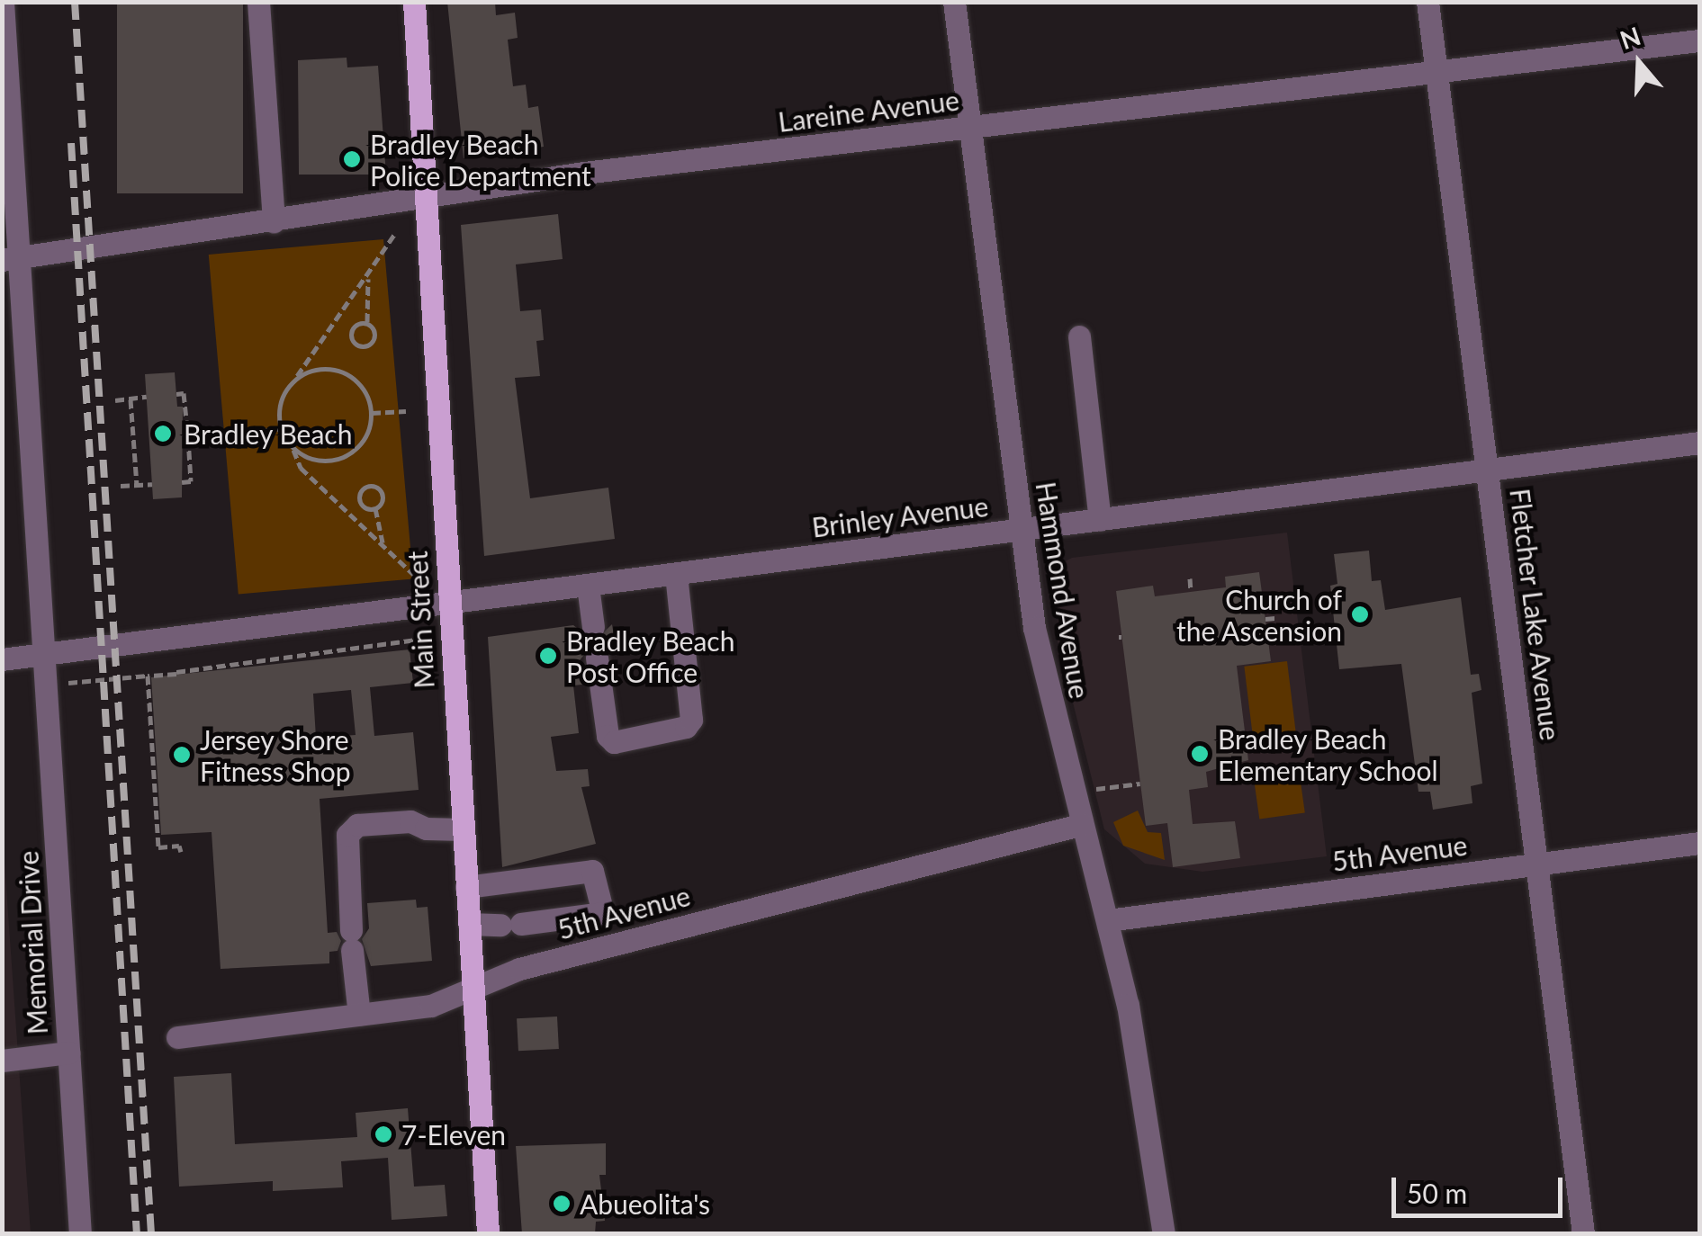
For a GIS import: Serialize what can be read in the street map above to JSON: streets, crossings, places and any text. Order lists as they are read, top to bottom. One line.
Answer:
{"streets":{"main road":["Main Street"],"street":["Lareine Avenue","Brinley Avenue","Hammond Avenue","Fletcher Lake Avenue","5th Avenue","Memorial Drive"]},"crossings":[["Lareine Avenue","Hammond Avenue"],["Lareine Avenue","Fletcher Lake Avenue"],["Lareine Avenue","Main Street"],["Lareine Avenue","Memorial Drive"],["Brinley Avenue","Hammond Avenue"],["Brinley Avenue","Fletcher Lake Avenue"],["Brinley Avenue","Main Street"],["Brinley Avenue","Memorial Drive"],["Hammond Avenue","5th Avenue"],["Fletcher Lake Avenue","5th Avenue"],["Main Street","5th Avenue"]],"places":["Bradley Beach Police Department","Bradley Beach","Church of the Ascension","Bradley Beach Post Office","Bradley Beach Elementary School","Jersey Shore Fitness Shop","7-Eleven","Abueolita's"],"scale_bar":"50 m","north":"top"}
